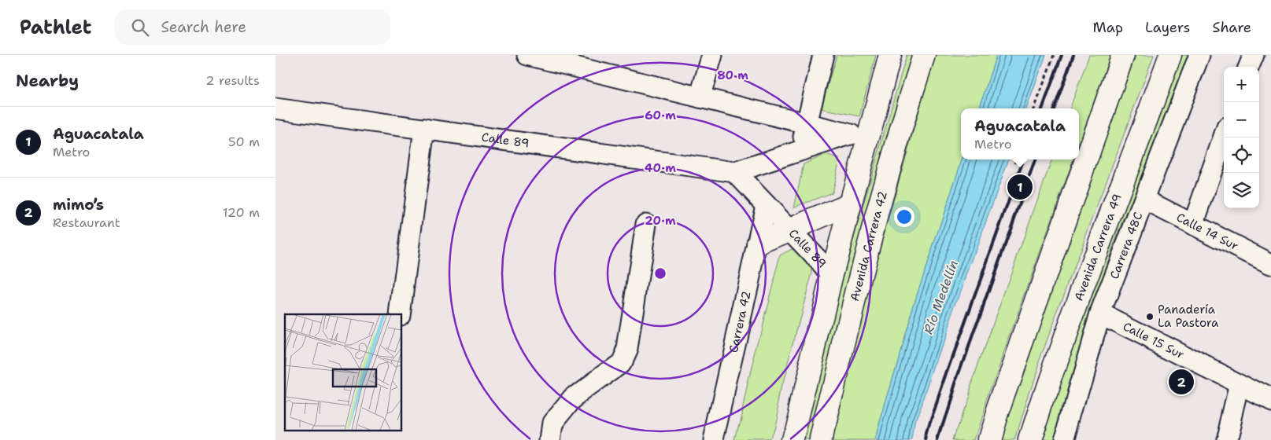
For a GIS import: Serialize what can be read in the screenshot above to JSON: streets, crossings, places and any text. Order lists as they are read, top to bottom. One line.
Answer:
{"streets":{"highway":["Avenida Carrera 42","Avenida Carrera 49"],"street":["Calle 89","Calle 14 Sur","Carrera 48C","Carrera 42","Calle 15 Sur"]},"crossings":[["Calle 89","Carrera 42"],["Calle 14 Sur","Carrera 48C"],["Carrera 48C","Calle 15 Sur"]],"water":["Río Medellín"],"places":["Panadería La Pastora"],"page":{"header":"Pathlet","search":"Search here","nav":["Map","Layers","Share"],"heading":["Nearby","2 results"],"map_buttons":["+","−"],"list":[{"mark":"1","name":"Aguacatala","note":"Metro","value":"50 m"},{"mark":"2","name":"mimo’s","note":"Restaurant","value":"120 m"}],"popup":["Aguacatala","Metro"],"pins":["1","2"]},"rings":["80 m","60 m","40 m","20 m"]}
